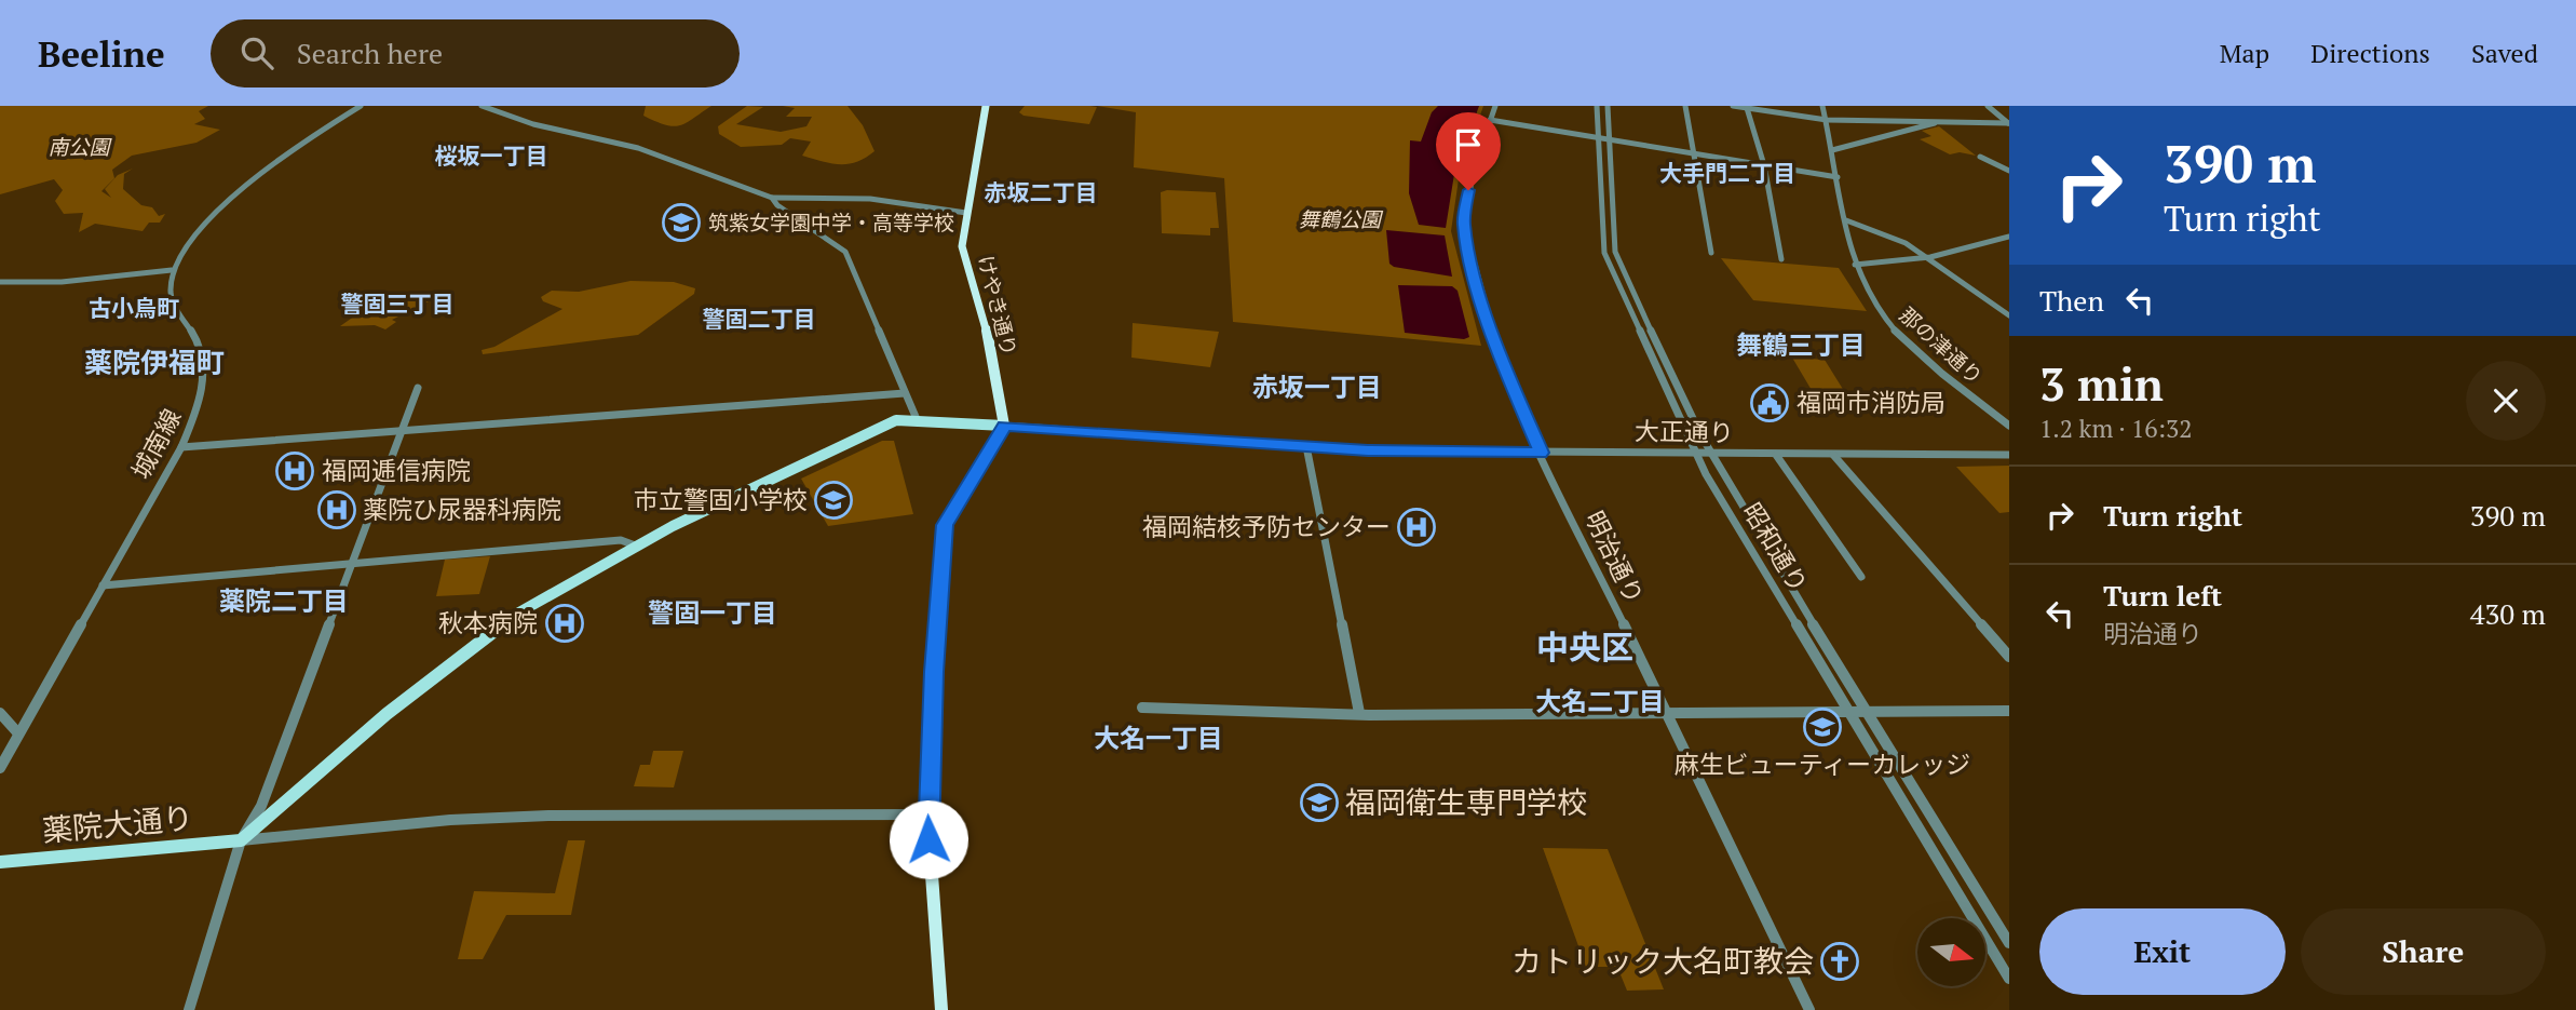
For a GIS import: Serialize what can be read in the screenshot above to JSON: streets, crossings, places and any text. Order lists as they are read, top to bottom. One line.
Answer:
{"streets":{"highway":["けやき通り"],"main road":["薬院大通り"],"street":["那の津通り","大正通り","城南線","昭和通り","明治通り"]},"crossings":[["けやき通り","大正通り"],["大正通り","昭和通り"],["大正通り","明治通り"]],"districts":["桜坂一丁目","大手門二丁目","赤坂二丁目","警固三丁目","古小烏町","警固二丁目","舞鶴三丁目","薬院伊福町","赤坂一丁目","薬院二丁目","警固一丁目","中央区","大名二丁目","大名一丁目"],"parks":["南公園","舞鶴公園"],"places":{"school or university":["筑紫女学園中学・高等学校","市立警固小学校","麻生ビューティーカレッジ","福岡衛生専門学校"],"public building":["福岡市消防局"],"hospital":["福岡逓信病院","薬院ひ尿器科病院","福岡結核予防センター","秋本病院"],"church":["カトリック大名町教会"]},"north":"right","page":{"header":"Beeline","search":"Search here","nav":["Map","Directions","Saved"],"turn":["390 m","Turn right"],"then":"Then","heading":["3 min","1.2 km · 16:32"],"list":[{"name":"Turn right","value":"390 m"},{"name":"Turn left","note":"明治通り","value":"430 m"}],"buttons":["Exit","Share"]}}
